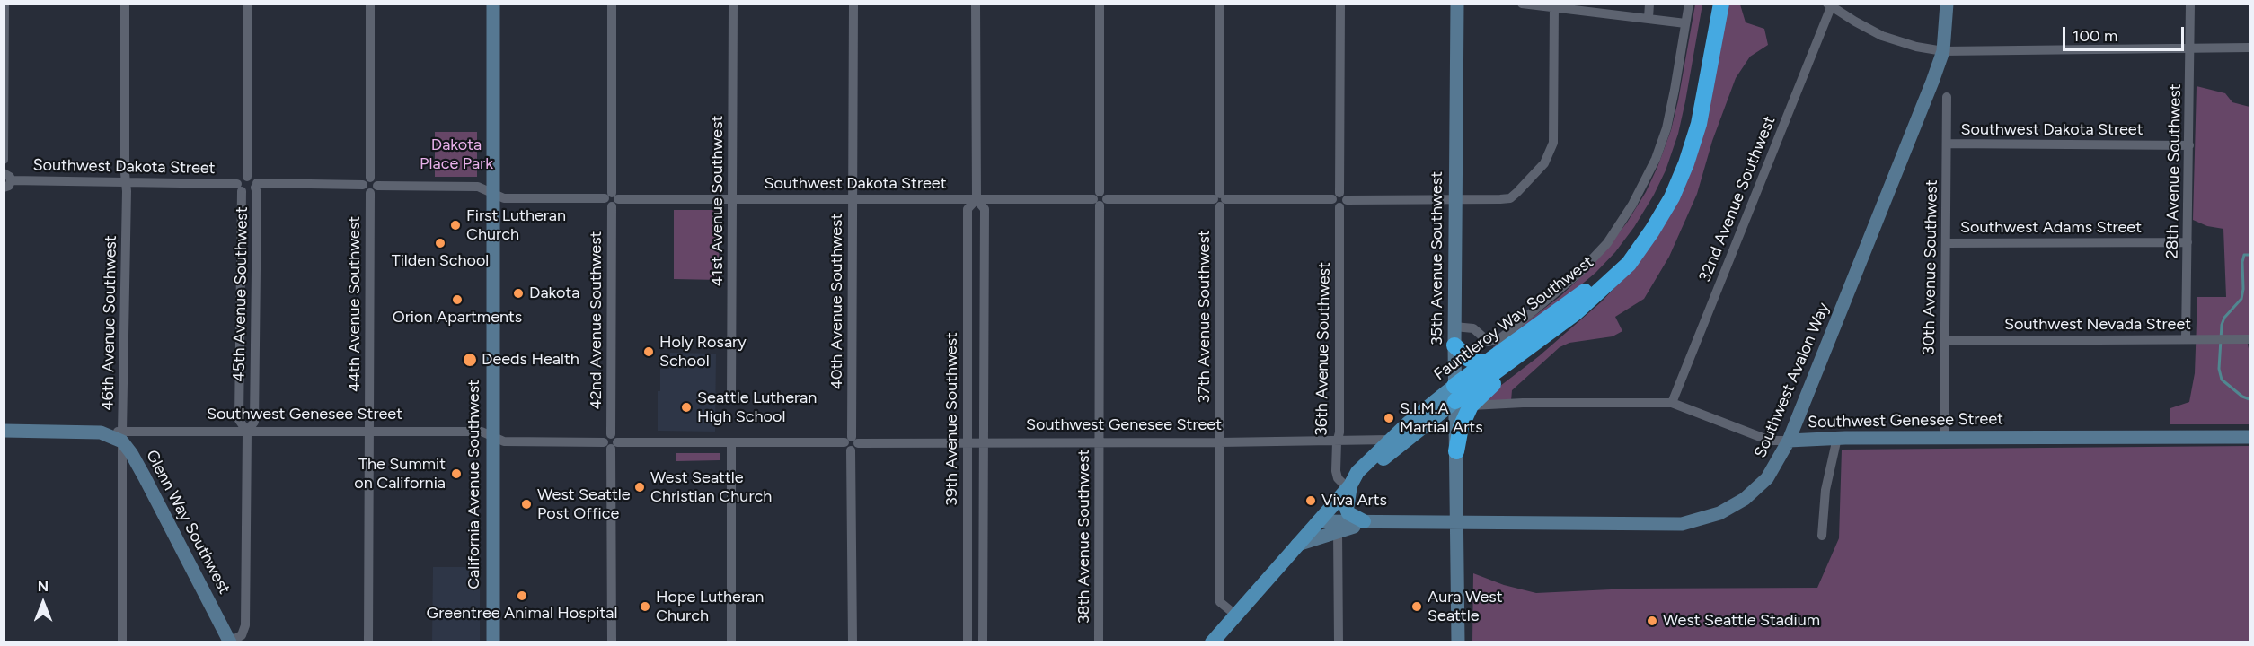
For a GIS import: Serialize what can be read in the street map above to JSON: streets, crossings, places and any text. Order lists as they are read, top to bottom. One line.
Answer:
{"streets":{"highway":["Fauntleroy Way Southwest"],"main road":["35th Avenue Southwest","Southwest Avalon Way","Southwest Genesee Street","California Avenue Southwest","Glenn Way Southwest"],"street":["Southwest Dakota Street","28th Avenue Southwest","32nd Avenue Southwest","41st Avenue Southwest","Southwest Adams Street","30th Avenue Southwest","45th Avenue Southwest","40th Avenue Southwest","44th Avenue Southwest","37th Avenue Southwest","42nd Avenue Southwest","46th Avenue Southwest","Southwest Nevada Street","36th Avenue Southwest","39th Avenue Southwest","38th Avenue Southwest"]},"crossings":[["Southwest Dakota Street","28th Avenue Southwest"],["Southwest Dakota Street","41st Avenue Southwest"],["Southwest Dakota Street","35th Avenue Southwest"],["Southwest Dakota Street","30th Avenue Southwest"],["Southwest Dakota Street","45th Avenue Southwest"],["Southwest Dakota Street","40th Avenue Southwest"],["Southwest Dakota Street","44th Avenue Southwest"],["Southwest Dakota Street","37th Avenue Southwest"],["Southwest Dakota Street","42nd Avenue Southwest"],["Southwest Dakota Street","46th Avenue Southwest"],["Southwest Dakota Street","36th Avenue Southwest"],["Southwest Dakota Street","39th Avenue Southwest"],["Southwest Dakota Street","California Avenue Southwest"],["Southwest Dakota Street","38th Avenue Southwest"],["28th Avenue Southwest","Southwest Adams Street"],["28th Avenue Southwest","Southwest Nevada Street"],["32nd Avenue Southwest","Southwest Genesee Street"],["Southwest Adams Street","30th Avenue Southwest"],["35th Avenue Southwest","Fauntleroy Way Southwest"],["35th Avenue Southwest","Southwest Genesee Street"],["30th Avenue Southwest","Southwest Nevada Street"],["30th Avenue Southwest","Southwest Genesee Street"],["45th Avenue Southwest","Southwest Genesee Street"],["45th Avenue Southwest","Glenn Way Southwest"],["40th Avenue Southwest","Southwest Genesee Street"],["44th Avenue Southwest","Southwest Genesee Street"],["37th Avenue Southwest","Fauntleroy Way Southwest"],["37th Avenue Southwest","Southwest Genesee Street"],["Fauntleroy Way Southwest","36th Avenue Southwest"],["Fauntleroy Way Southwest","Southwest Avalon Way"],["Fauntleroy Way Southwest","Southwest Genesee Street"],["42nd Avenue Southwest","Southwest Genesee Street"],["46th Avenue Southwest","Southwest Genesee Street"],["46th Avenue Southwest","Glenn Way Southwest"],["36th Avenue Southwest","Southwest Genesee Street"],["Southwest Avalon Way","Southwest Genesee Street"],["Southwest Genesee Street","39th Avenue Southwest"],["Southwest Genesee Street","California Avenue Southwest"],["Southwest Genesee Street","Glenn Way Southwest"],["Southwest Genesee Street","38th Avenue Southwest"]],"parks":["Dakota Place Park"],"places":["First Lutheran Church","Tilden School","Dakota","Orion Apartments","Holy Rosary School","Deeds Health","Seattle Lutheran High School","S.I.M.A Martial Arts","The Summit on California","West Seattle Christian Church","Viva Arts","West Seattle Post Office","Greentree Animal Hospital","Hope Lutheran Church","Aura West Seattle","West Seattle Stadium"],"scale_bar":"100 m","north":"top"}
